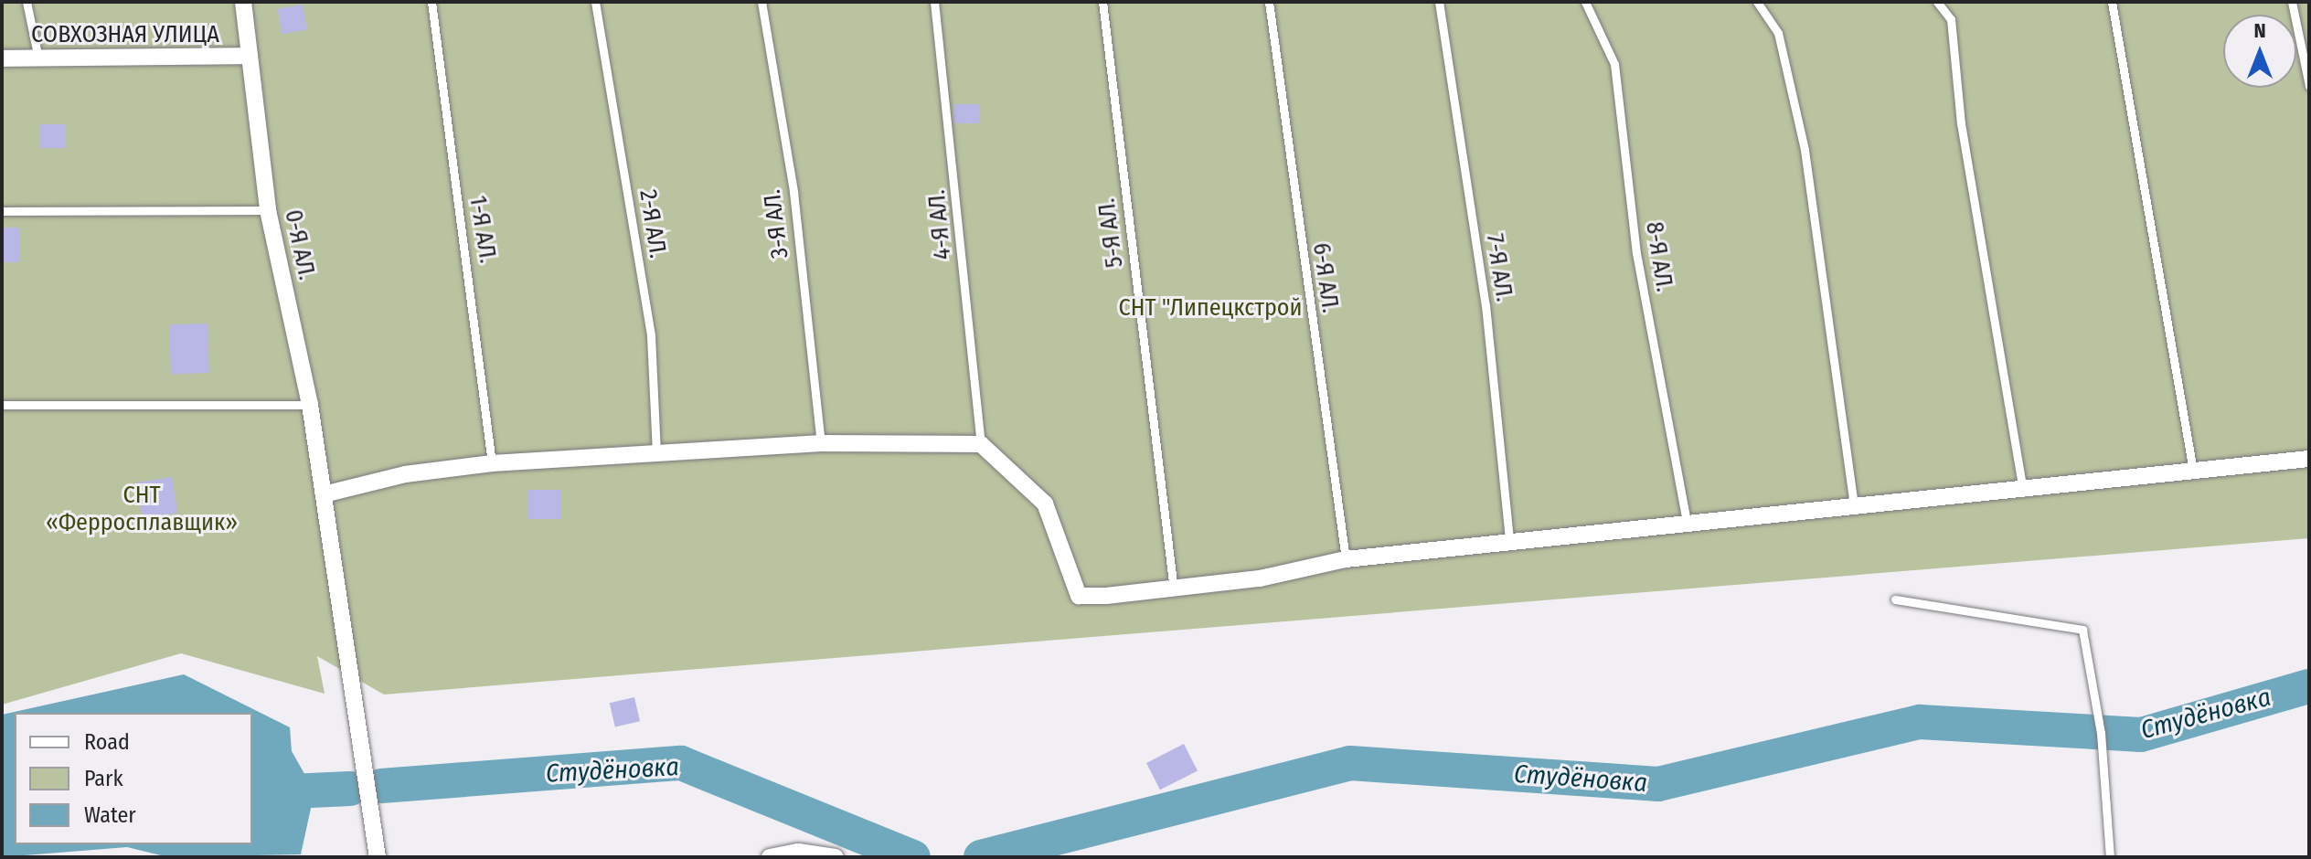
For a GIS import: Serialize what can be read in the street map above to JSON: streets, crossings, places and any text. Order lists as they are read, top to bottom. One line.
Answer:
{"streets":{"street":["СОВХОЗНАЯ УЛИЦА","0-Я АЛ."],"lane":["2-Я АЛ.","3-Я АЛ.","4-Я АЛ.","1-Я АЛ.","5-Я АЛ.","8-Я АЛ.","7-Я АЛ.","6-Я АЛ."]},"crossings":[["СОВХОЗНАЯ УЛИЦА","0-Я АЛ."]],"water":["Студёновка"],"parks":["СНТ \"Липецкстрой","СНТ «Ферросплавщик»"],"legend":["Road","Park","Water"],"north":"top"}
